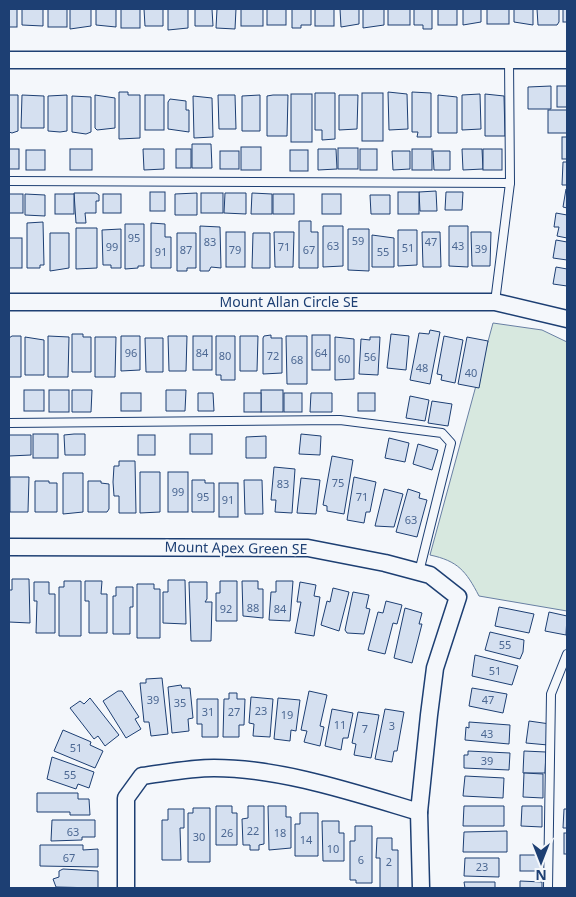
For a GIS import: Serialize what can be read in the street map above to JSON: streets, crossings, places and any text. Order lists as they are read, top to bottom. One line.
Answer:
{"streets":{"street":["Mount Allan Circle SE","Mount Apex Green SE"]},"house_numbers":["95","59","83","47","63","43","99","71","51","39","87","79","67","91","55","96","84","64","80","72","56","60","68","48","40","75","83","99","95","71","91","63","88","92","84","55","51","39","47","35","23","31","27","19","11","3","7","43","51","39","55","22","63","26","18","30","14","10","67","6","2","23"],"north":"bottom"}
